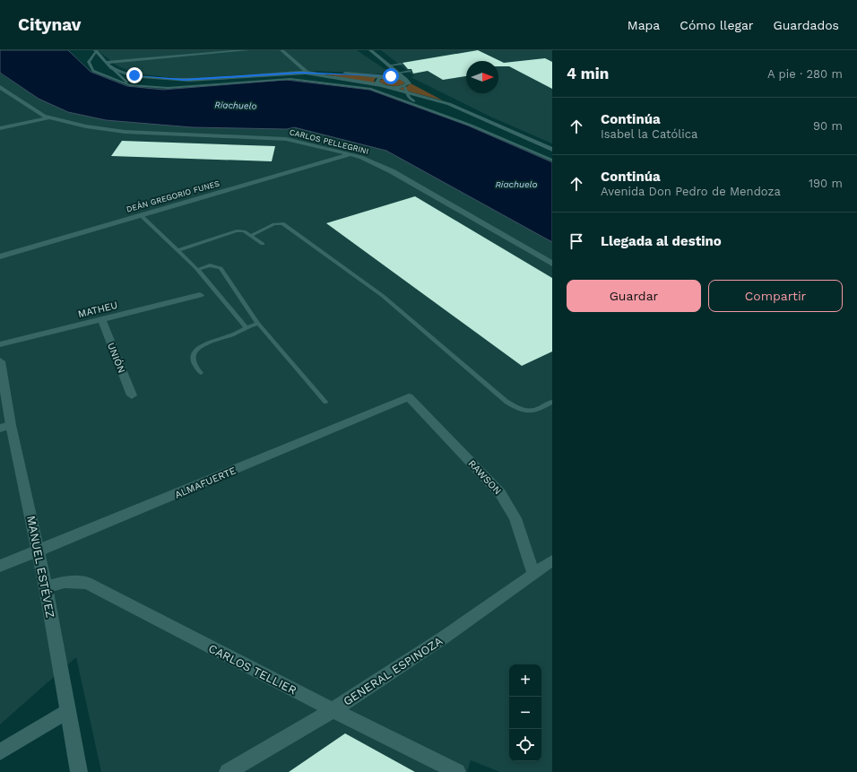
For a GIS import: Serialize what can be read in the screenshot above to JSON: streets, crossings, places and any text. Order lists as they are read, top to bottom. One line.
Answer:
{"streets":{"street":["CARLOS PELLEGRINI","DEÁN GREGORIO FUNES","MATHEU","UNIÓN","RAWSON","ALMAFUERTE","MANUEL ESTÉVEZ","CARLOS TELLIER","GENERAL ESPINOZA"]},"crossings":[["CARLOS PELLEGRINI","DEÁN GREGORIO FUNES"],["MATHEU","UNIÓN"],["RAWSON","ALMAFUERTE"],["RAWSON","GENERAL ESPINOZA"],["ALMAFUERTE","MANUEL ESTÉVEZ"],["MANUEL ESTÉVEZ","CARLOS TELLIER"],["CARLOS TELLIER","GENERAL ESPINOZA"]],"water":["Riachuelo"],"north":"right","page":{"header":"Citynav","nav":["Mapa","Cómo llegar","Guardados"],"heading":["4 min","A pie · 280 m"],"list":[["Continúa","Isabel la Católica","90 m"],["Continúa","Avenida Don Pedro de Mendoza","190 m"],"Llegada al destino"],"buttons":["Guardar","Compartir"],"map_buttons":["+","−"]}}
